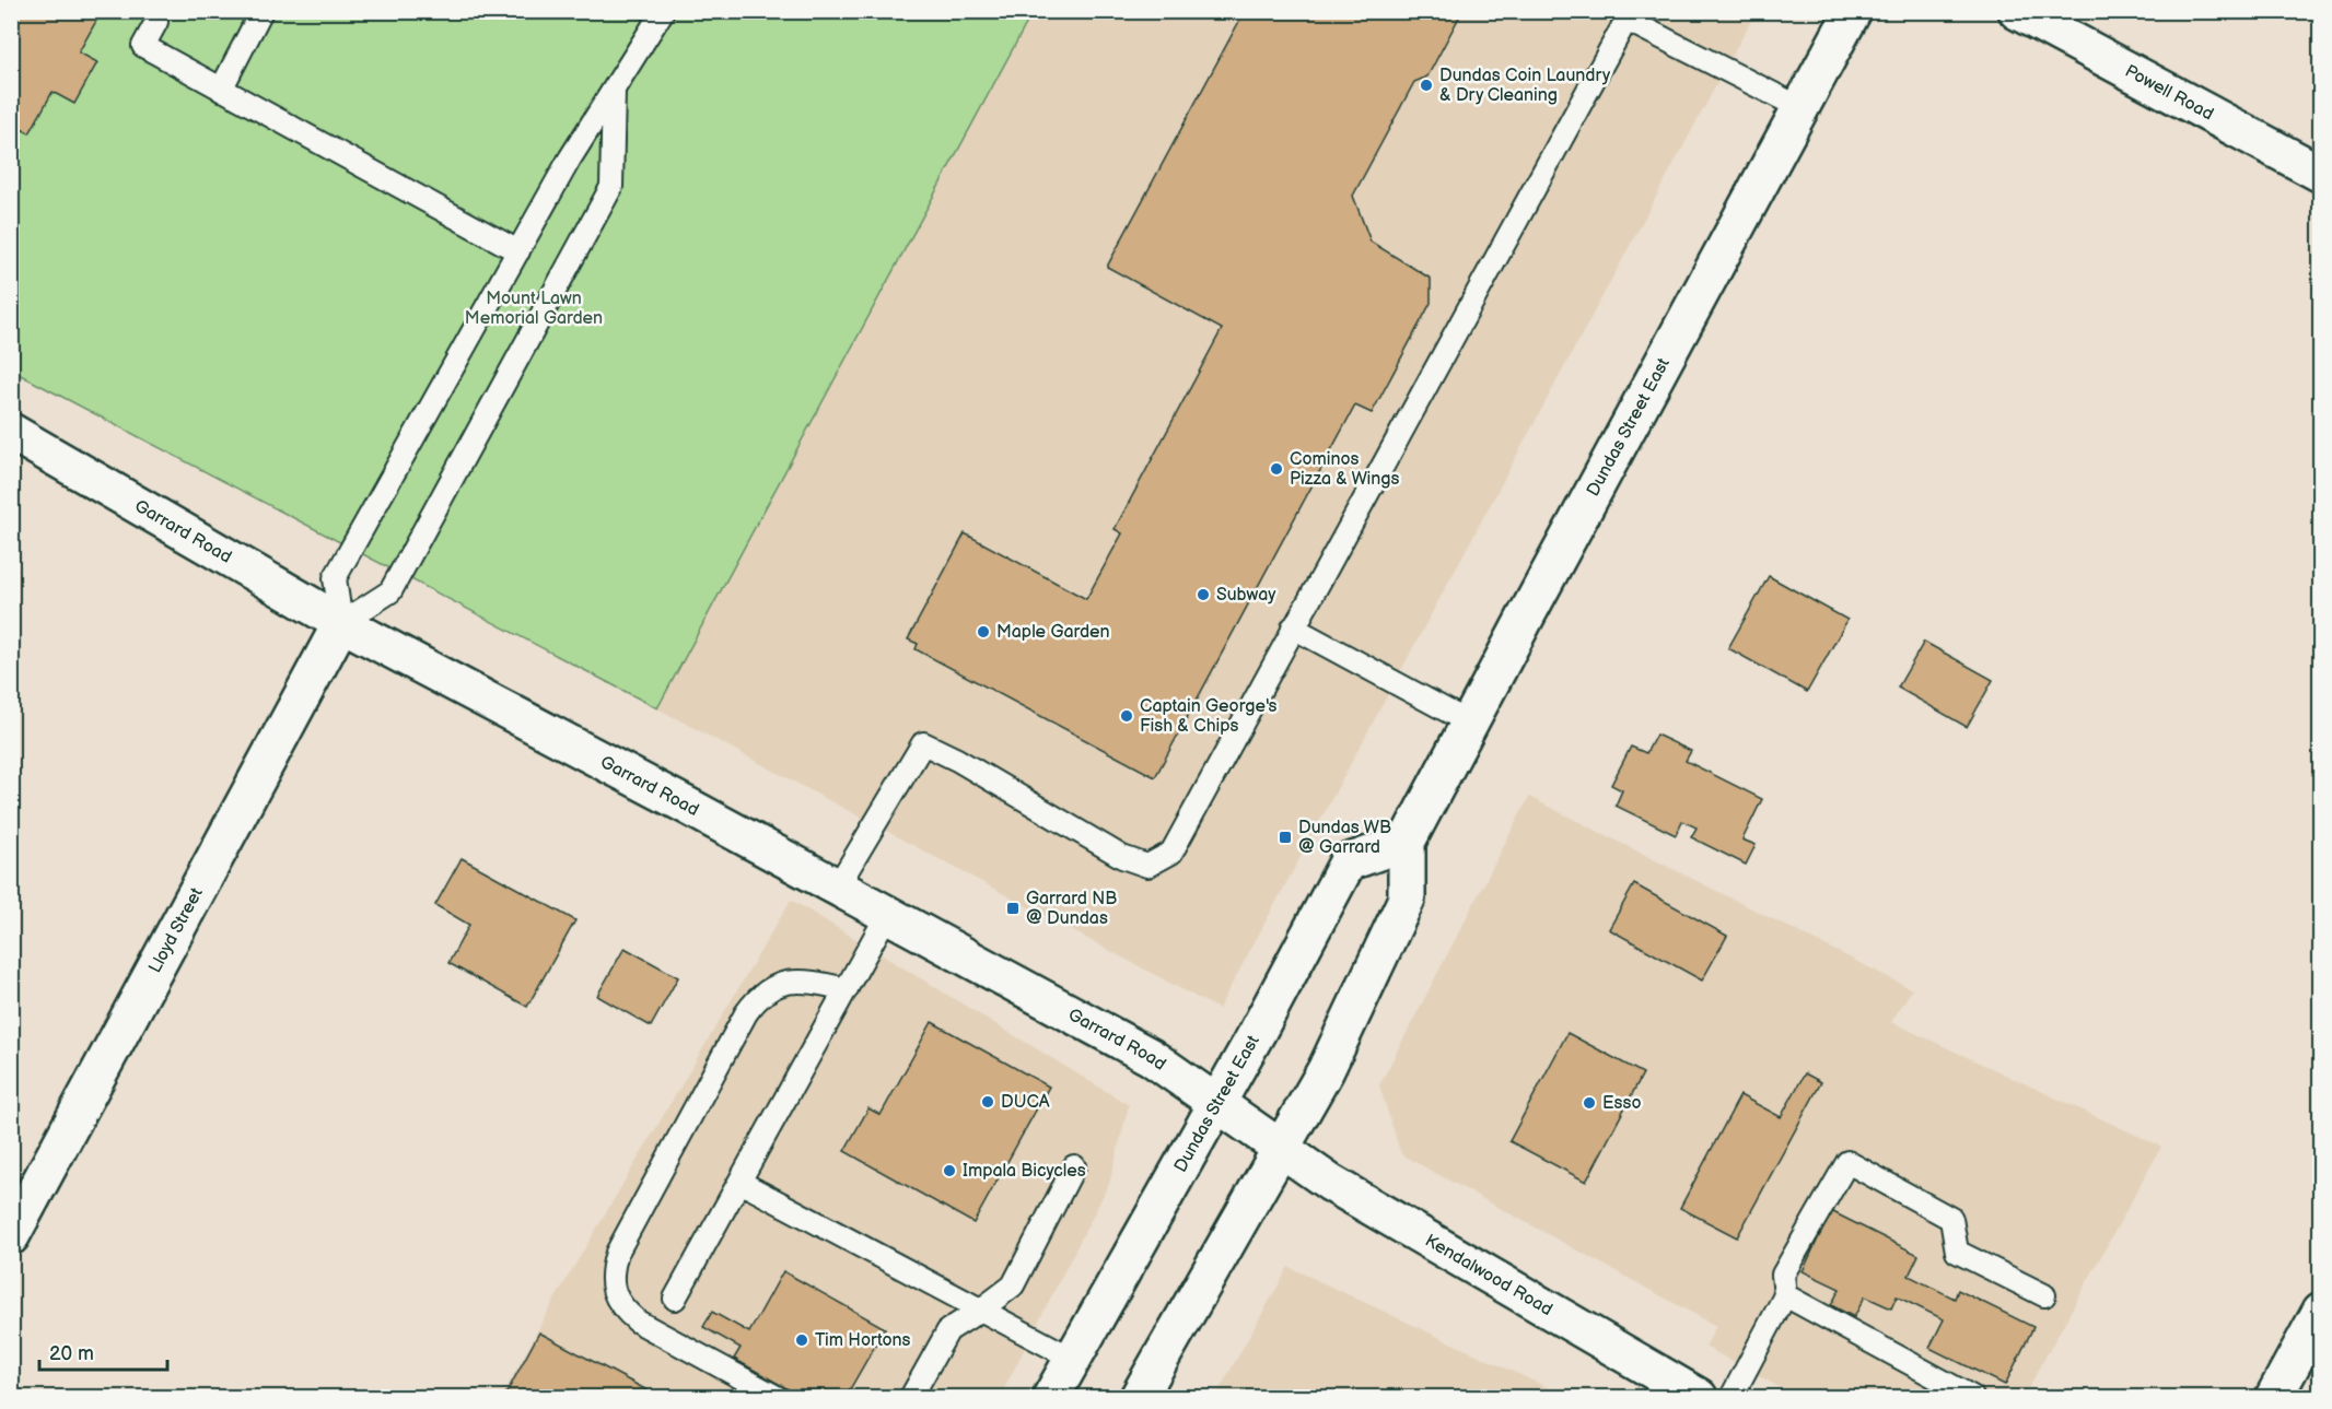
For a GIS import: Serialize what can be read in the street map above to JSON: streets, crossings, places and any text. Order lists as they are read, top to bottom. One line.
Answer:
{"streets":{"street":["Powell Road","Dundas Street East","Garrard Road","Lloyd Street","Kendalwood Road"]},"crossings":[["Dundas Street East","Garrard Road"],["Dundas Street East","Kendalwood Road"],["Garrard Road","Lloyd Street"],["Garrard Road","Kendalwood Road"]],"parks":["Mount Lawn Memorial Garden"],"places":{"other":["Dundas Coin Laundry & Dry Cleaning","Cominos Pizza & Wings","Subway","Maple Garden","Captain George's Fish & Chips","DUCA","Esso","Impala Bicycles","Tim Hortons"],"transit":["Dundas WB @ Garrard","Garrard NB @ Dundas"]},"scale_bar":"20 m"}
